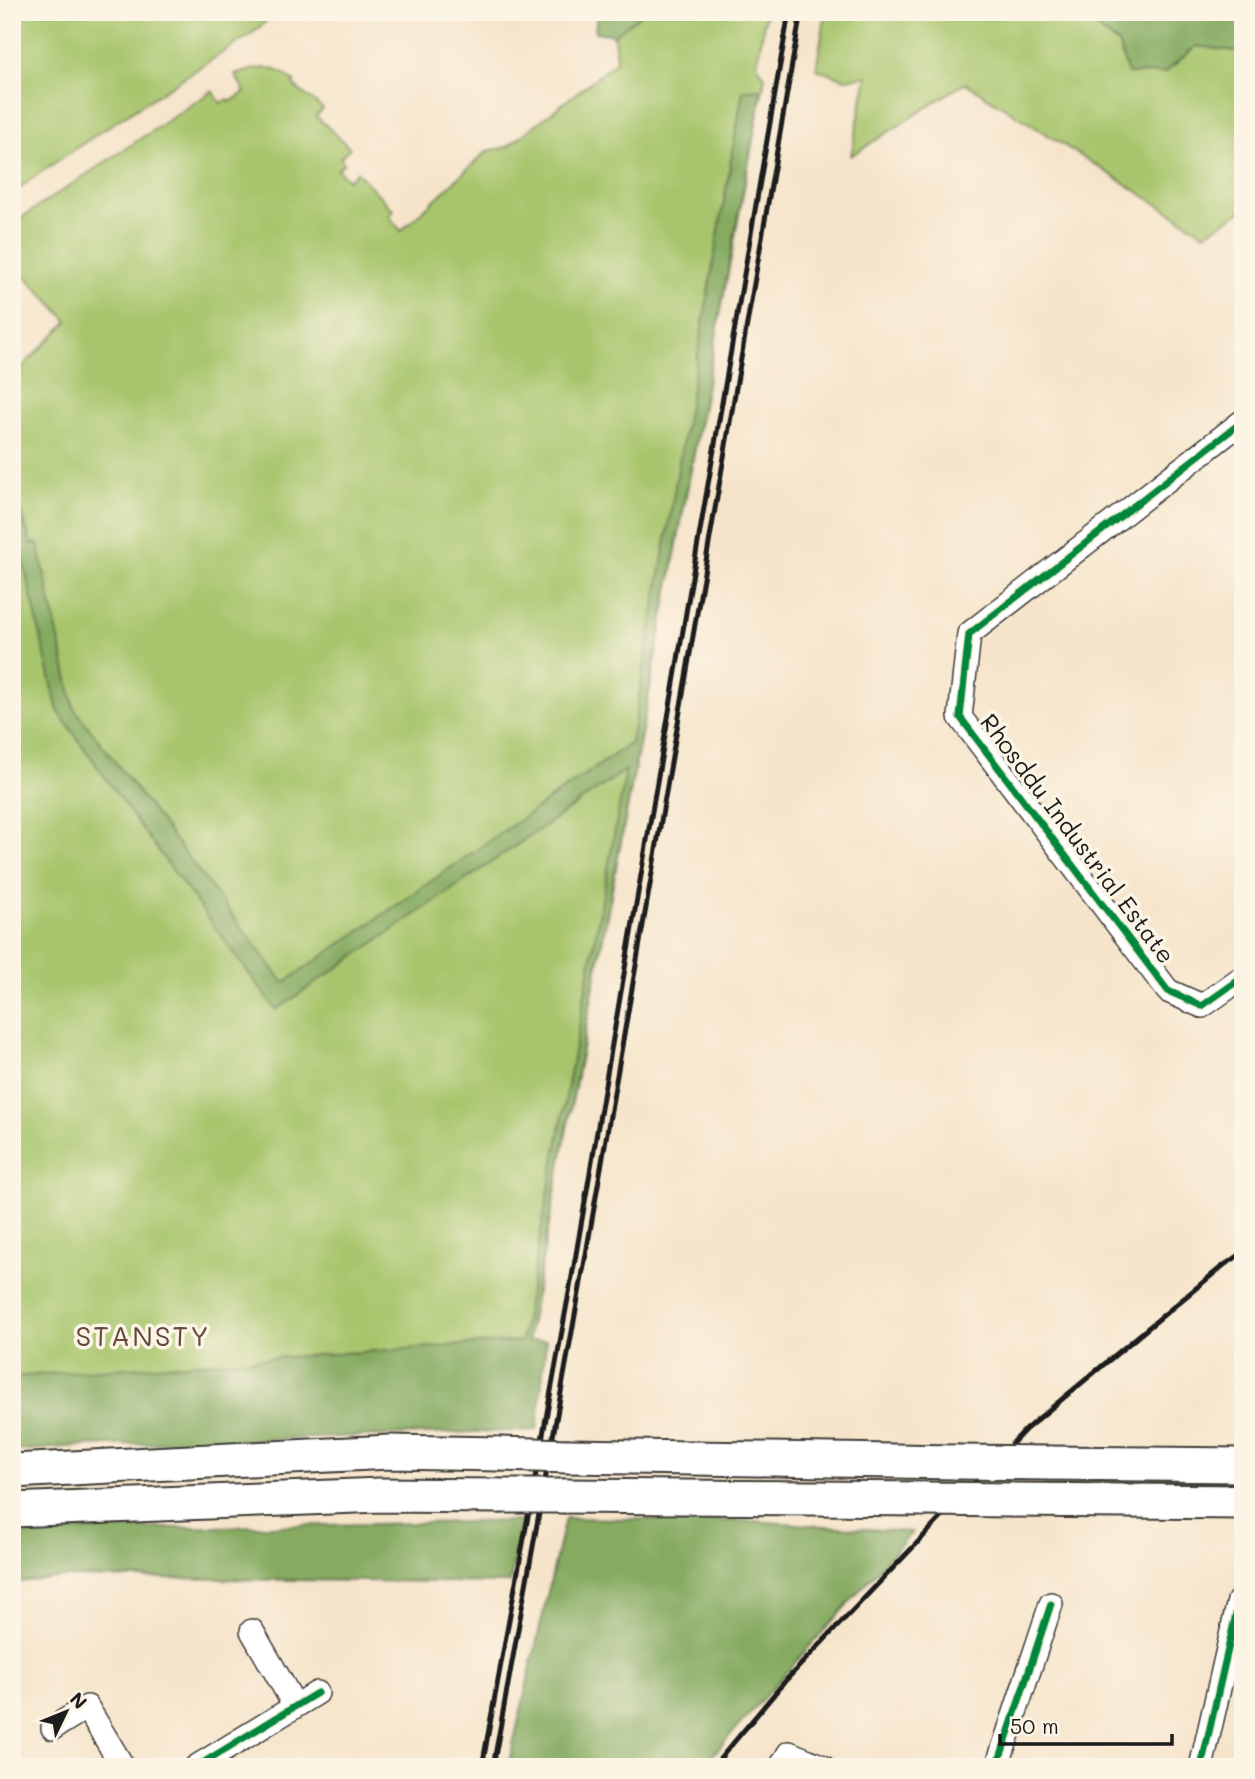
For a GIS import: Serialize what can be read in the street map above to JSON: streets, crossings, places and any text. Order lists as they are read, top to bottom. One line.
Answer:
{"streets":{"street":["Rhosddu Industrial Estate"]},"districts":["STANSTY"],"scale_bar":"50 m","north":"top right"}
